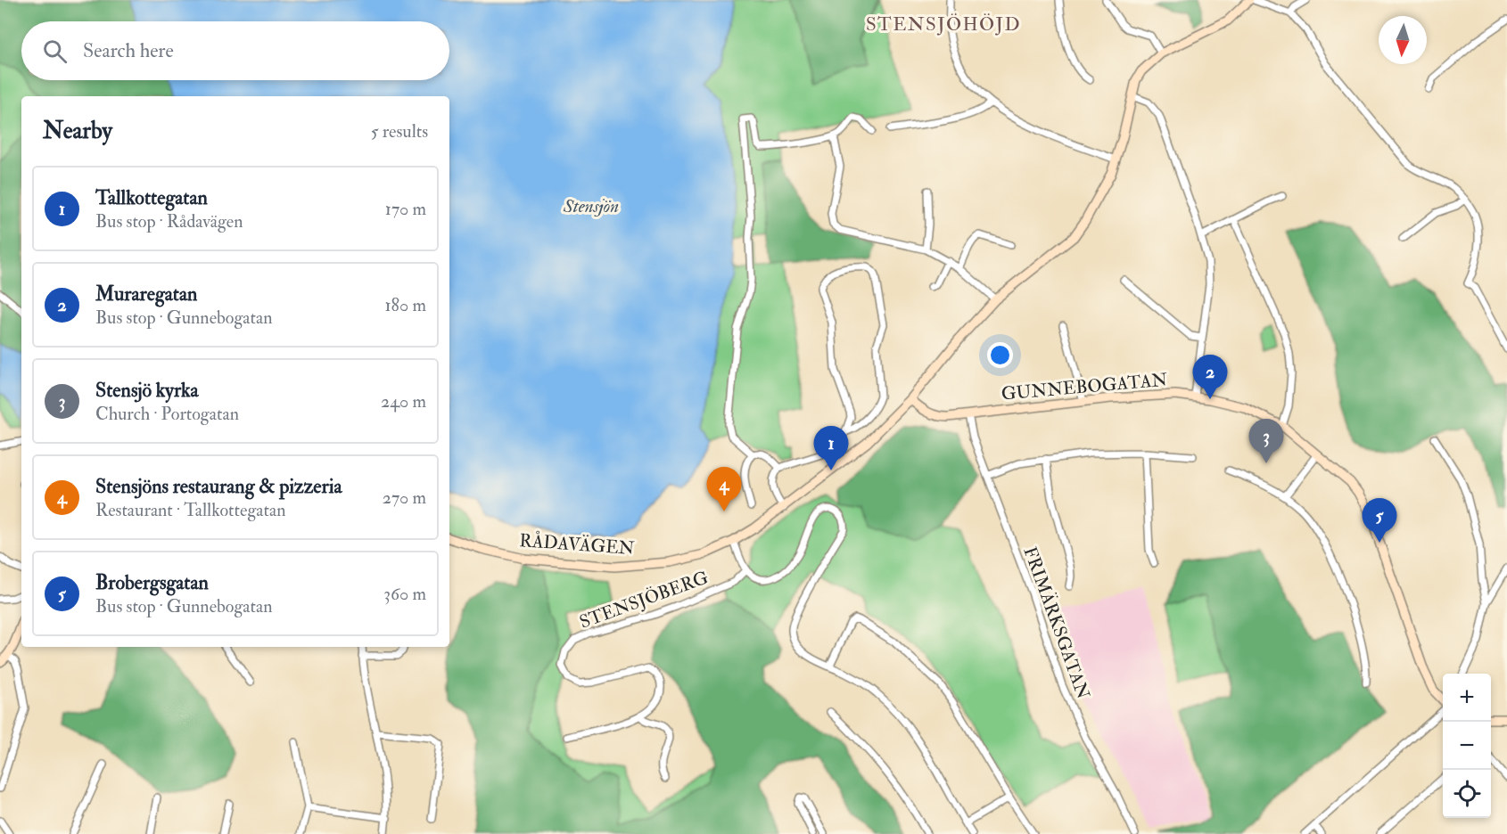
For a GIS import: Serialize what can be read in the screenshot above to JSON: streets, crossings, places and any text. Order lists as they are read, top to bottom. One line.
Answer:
{"streets":{"street":["GUNNEBOGATAN","RÅDAVÄGEN","STENSJÖBERG","FRIMÄRKSGATAN"]},"crossings":[["GUNNEBOGATAN","RÅDAVÄGEN"],["GUNNEBOGATAN","FRIMÄRKSGATAN"]],"districts":["STENSJÖHÖJD"],"water":["Stensjön"],"north":"bottom","page":{"search":"Search here","heading":["Nearby","5 results"],"list":[{"mark":"1","name":"Tallkottegatan","note":"Bus stop · Rådavägen","value":"170 m"},{"mark":"2","name":"Muraregatan","note":"Bus stop · Gunnebogatan","value":"180 m"},{"mark":"3","name":"Stensjö kyrka","note":"Church · Portogatan","value":"240 m"},{"mark":"4","name":"Stensjöns restaurang & pizzeria","note":"Restaurant · Tallkottegatan","value":"270 m"},{"mark":"5","name":"Brobergsgatan","note":"Bus stop · Gunnebogatan","value":"360 m"}],"pins":["2","3","1","4","5"],"map_buttons":["+","−"]}}
